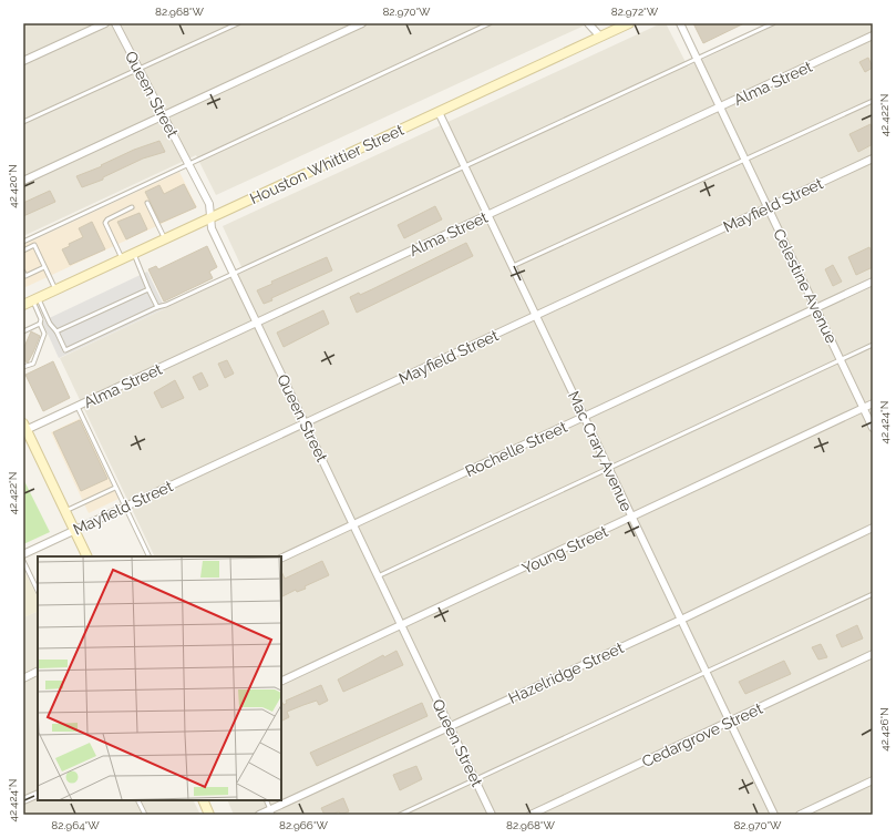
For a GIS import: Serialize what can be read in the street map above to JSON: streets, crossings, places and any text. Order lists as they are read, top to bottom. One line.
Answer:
{"streets":{"street":["Alma Street","Queen Street","Houston Whittier Street","Mayfield Street","Celestine Avenue","Rochelle Street","Mac Crary Avenue","Young Street","Hazelridge Street","Cedargrove Street"]},"crossings":[["Alma Street","Queen Street"],["Alma Street","Celestine Avenue"],["Alma Street","Mac Crary Avenue"],["Queen Street","Houston Whittier Street"],["Queen Street","Mayfield Street"],["Queen Street","Rochelle Street"],["Queen Street","Young Street"],["Queen Street","Hazelridge Street"],["Houston Whittier Street","Mac Crary Avenue"],["Mayfield Street","Celestine Avenue"],["Mayfield Street","Mac Crary Avenue"],["Celestine Avenue","Rochelle Street"],["Celestine Avenue","Young Street"],["Rochelle Street","Mac Crary Avenue"],["Mac Crary Avenue","Young Street"],["Mac Crary Avenue","Hazelridge Street"],["Mac Crary Avenue","Cedargrove Street"]],"coordinates":["82.968°W","82.970°W","82.972°W","42.422°N","42.420°N","42.424°N","42.426°N","82.964°W","82.966°W"]}
